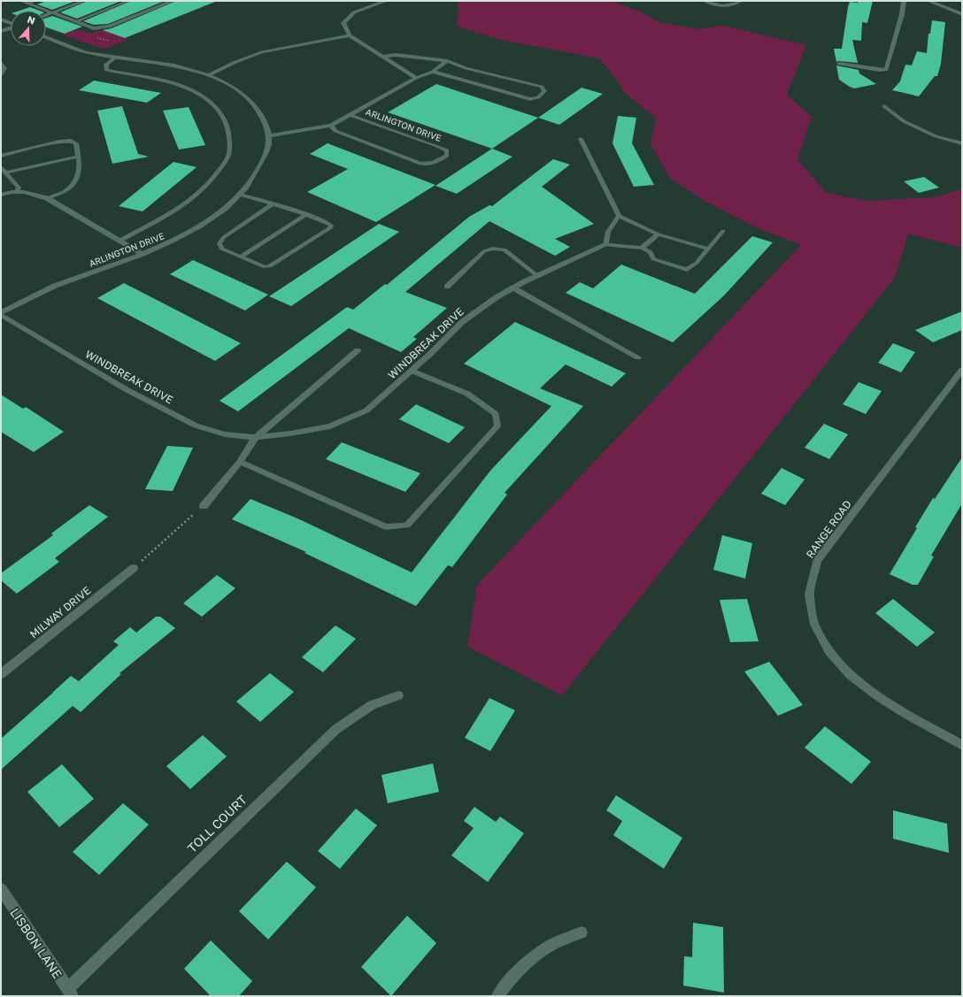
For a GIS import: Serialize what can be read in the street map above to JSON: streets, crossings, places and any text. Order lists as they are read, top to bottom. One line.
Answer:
{"streets":{"street":["ARLINGTON DRIVE","WINDBREAK DRIVE","RANGE ROAD","MILWAY DRIVE","TOLL COURT","LISBON LANE"]},"crossings":[["ARLINGTON DRIVE","WINDBREAK DRIVE"],["TOLL COURT","LISBON LANE"]],"north":"top"}
